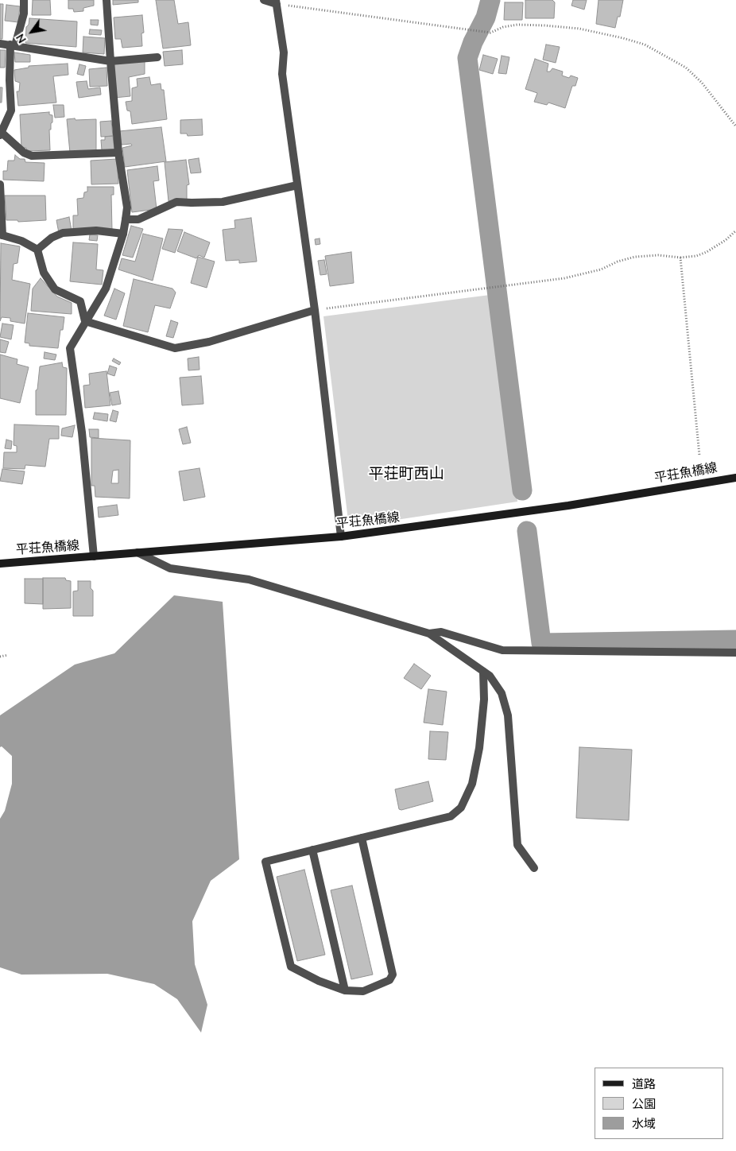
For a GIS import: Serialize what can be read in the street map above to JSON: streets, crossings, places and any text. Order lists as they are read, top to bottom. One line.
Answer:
{"streets":{"main road":["平荘魚橋線"]},"districts":["平荘町西山"],"legend":["道路","公園","水域"],"north":"bottom left"}
